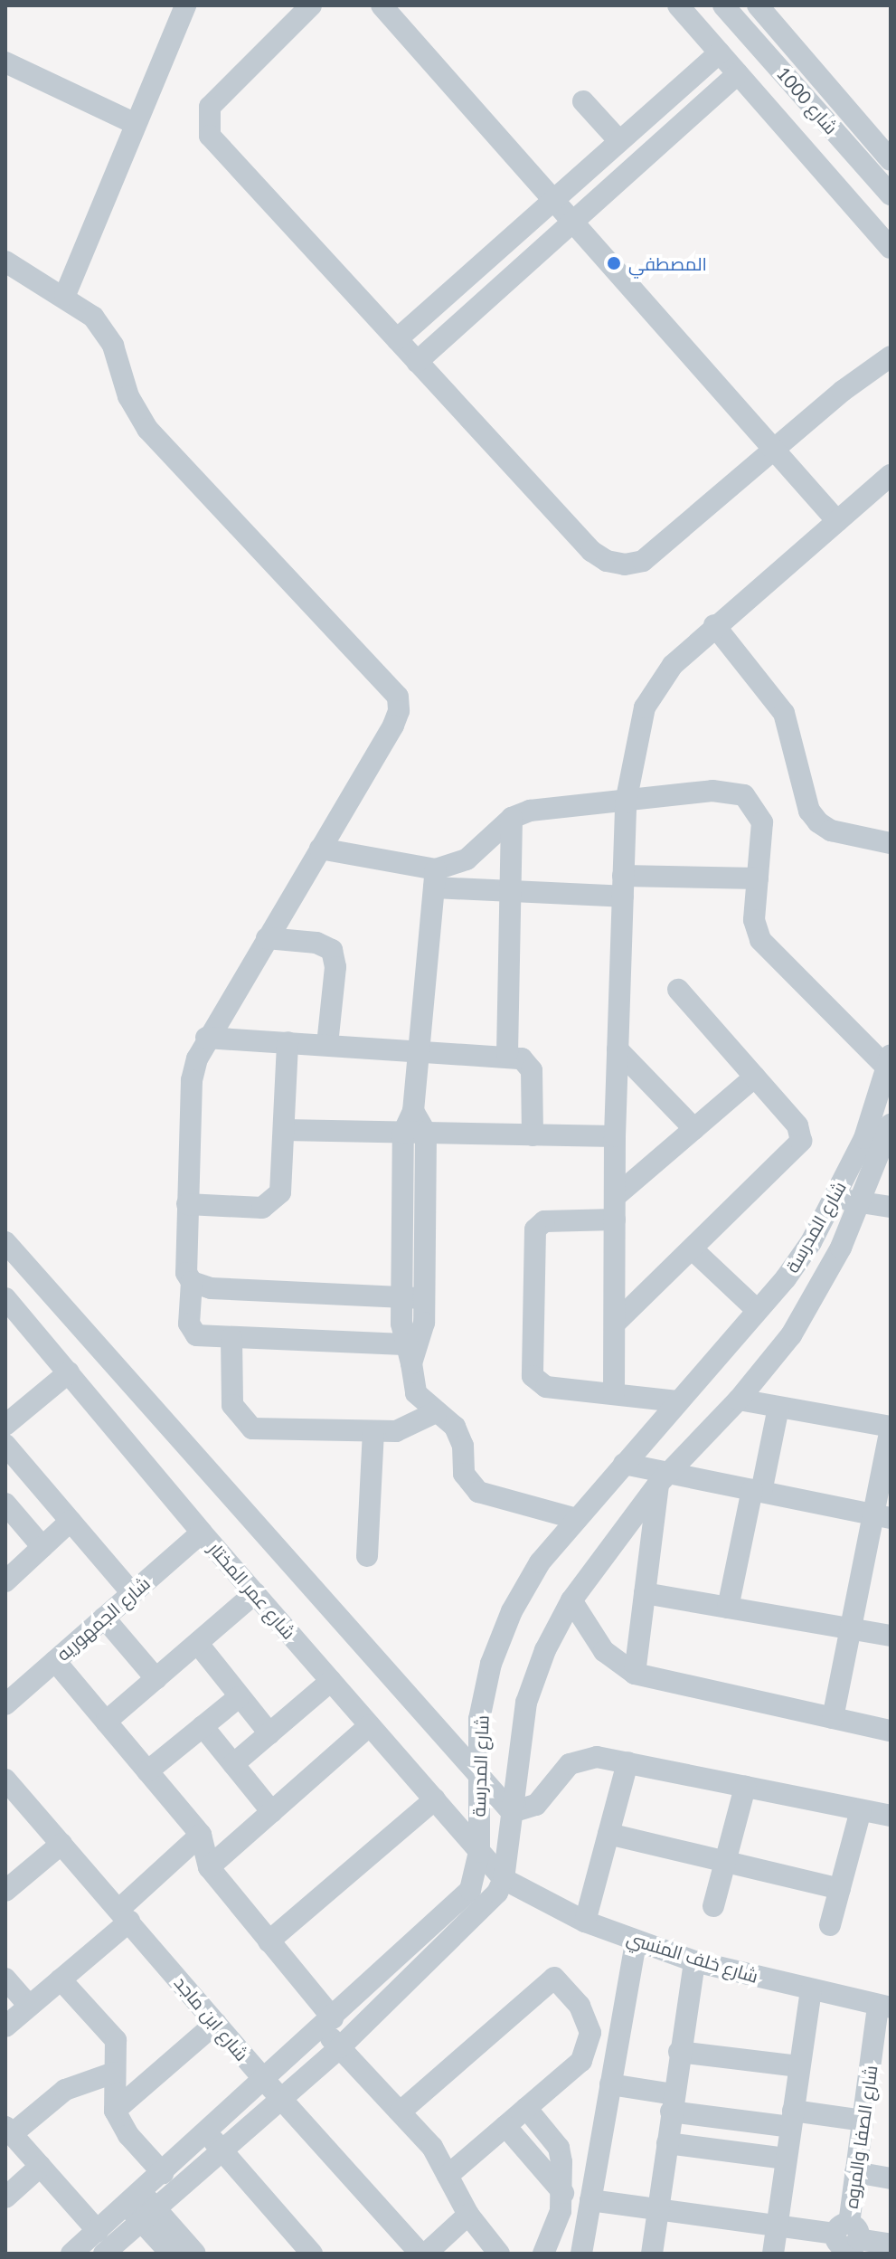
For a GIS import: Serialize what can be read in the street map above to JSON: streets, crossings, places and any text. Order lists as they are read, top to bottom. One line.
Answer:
{"streets":{"street":["شارع 1000","شارع المدرسة","شارع عمر المختار","شارع الجمهوريه","شارع خلف المنسي","شارع ابن ماجد","شارع الصفا والمروه"]},"crossings":[["شارع المدرسة","شارع عمر المختار"],["شارع المدرسة","شارع خلف المنسي"],["شارع المدرسة","شارع ابن ماجد"],["شارع عمر المختار","شارع الجمهوريه"],["شارع عمر المختار","شارع خلف المنسي"],["شارع خلف المنسي","شارع الصفا والمروه"]],"places":["المصطفي"]}
